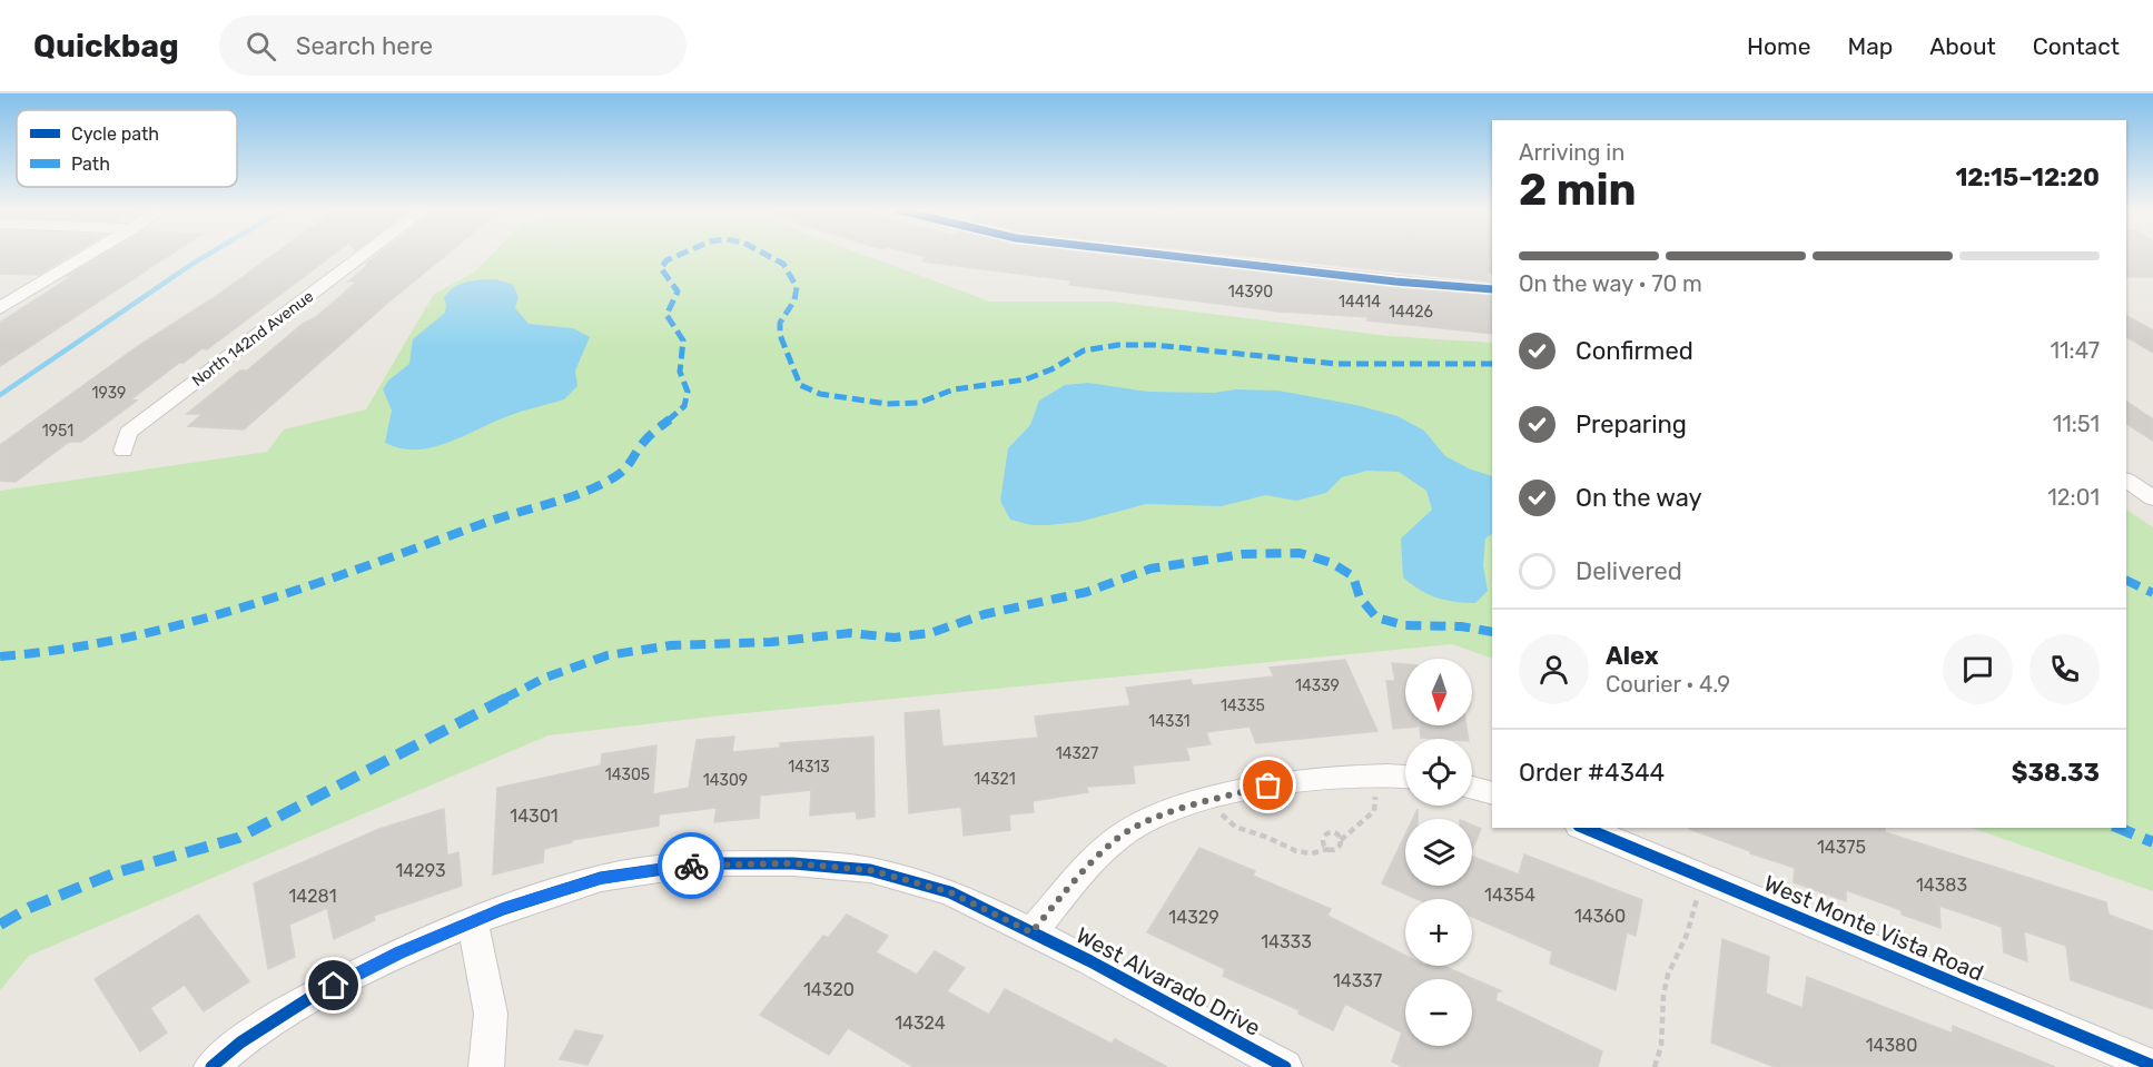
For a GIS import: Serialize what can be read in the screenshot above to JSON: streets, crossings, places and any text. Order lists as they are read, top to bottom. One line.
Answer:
{"streets":{"street":["North 142nd Avenue","West Monte Vista Road","West Alvarado Drive"]},"house_numbers":["14390","14414","14426","1939","1951","14339","14335","14331","14327","14313","14305","14321","14309","14301","14375","14293","14383","14354","14281","14360","14329","14333","14337","14320","14324","14380"],"legend":["Cycle path","Path"],"north":"bottom","page":{"header":"Quickbag","search":"Search here","nav":["Home","Map","About","Contact"],"heading":["2 min","Arriving in","12:15–12:20"],"panel":["Alex","Courier · 4.9","Order #4344","$38.33"],"bar":"On the way · 70 m","list":[["Confirmed","11:47"],["Preparing","11:51"],["On the way","12:01"],"Delivered"],"map_buttons":["+","−"]}}
